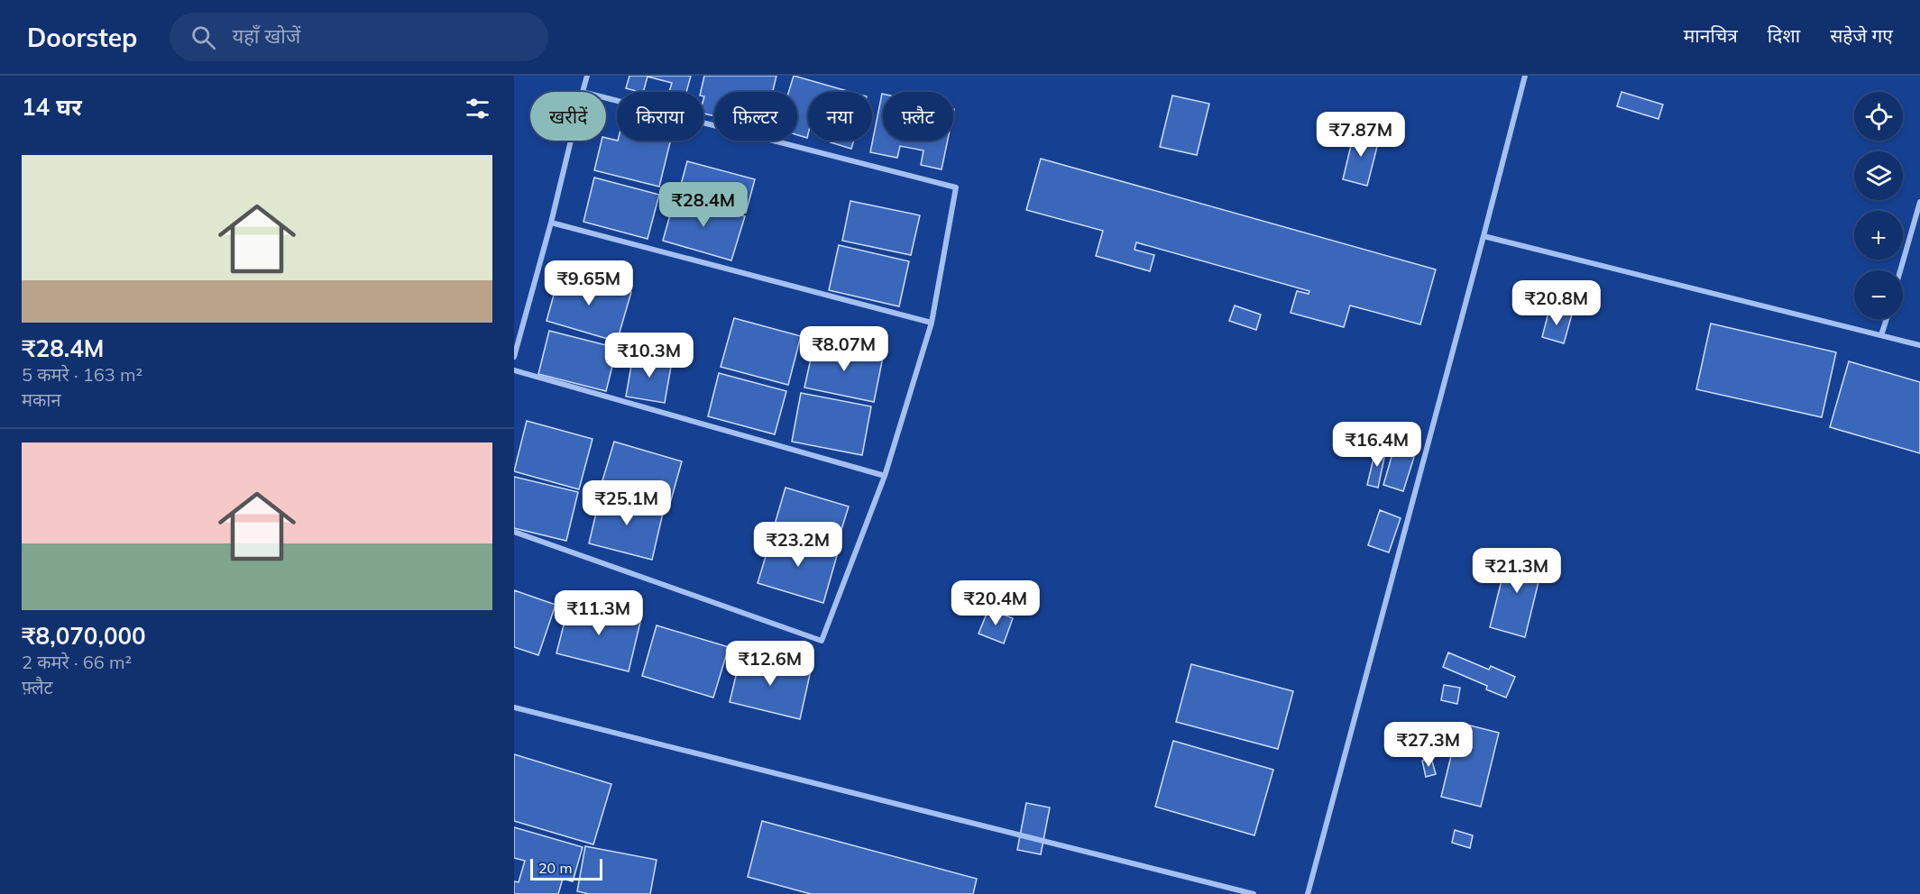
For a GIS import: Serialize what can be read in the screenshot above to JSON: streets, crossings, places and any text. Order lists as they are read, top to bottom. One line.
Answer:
{"scale_bar":"20 m","page":{"header":"Doorstep","search":"यहाँ खोजें","nav":["मानचित्र","दिशा","सहेजे गए"],"heading":"14 घर","map_buttons":["+","−"],"chip":["खरीदें","किराया","फ़िल्टर","नया","फ़्लैट"],"price":["₹7.87M","₹28.4M","₹9.65M","₹20.8M","₹8.07M","₹10.3M","₹16.4M","₹25.1M","₹23.2M","₹21.3M","₹20.4M","₹11.3M","₹12.6M","₹27.3M"],"list":[{"name":"₹28.4M","note":"5 कमरे · 163 m² · मकान"},{"name":"₹8,070,000","note":"2 कमरे · 66 m² · फ़्लैट"}],"scale":"20 m"}}
